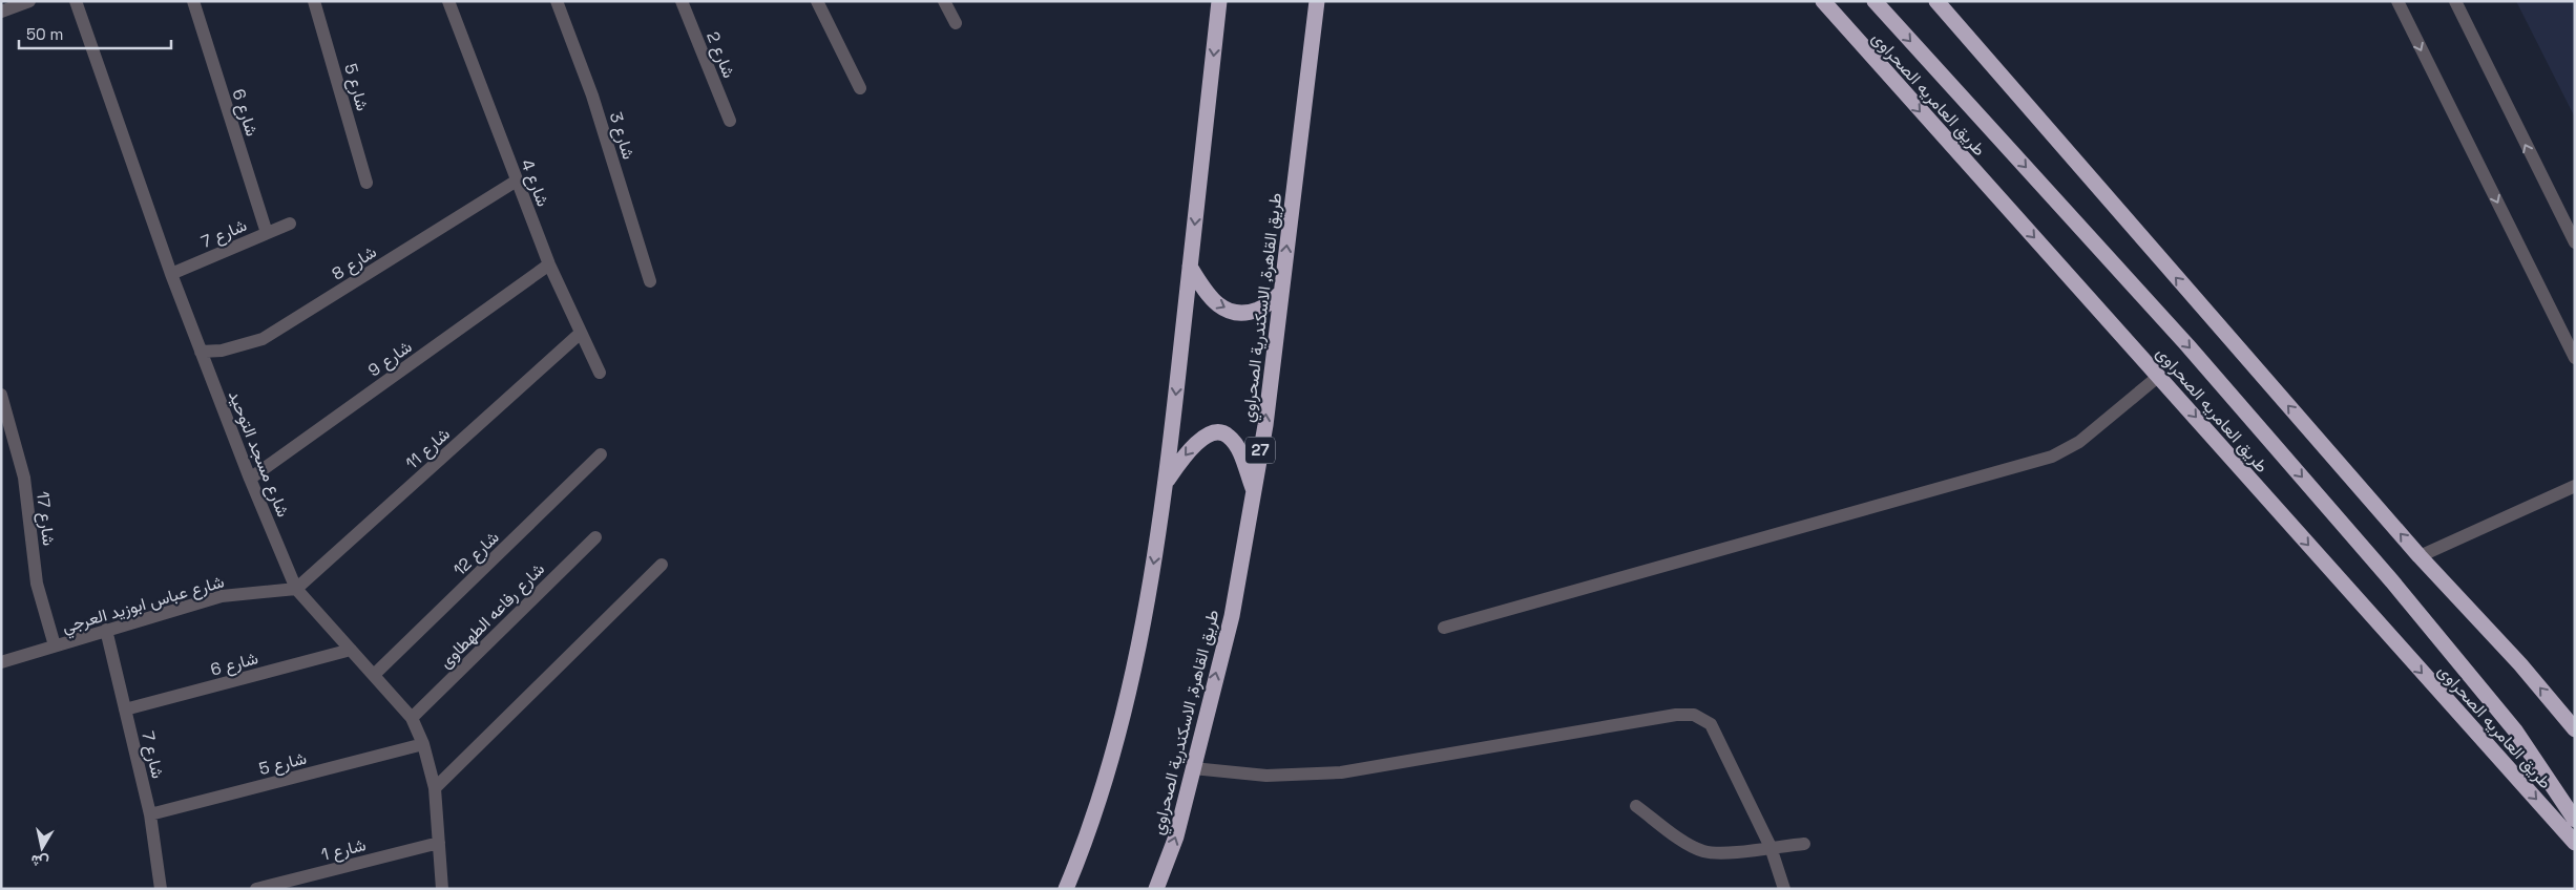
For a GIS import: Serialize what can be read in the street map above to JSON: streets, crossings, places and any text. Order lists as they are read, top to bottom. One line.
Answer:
{"streets":{"highway":["طريق العامريه الصحراوى","طريق القاهرة, الاسكندرية الصحراوي","27"],"street":["شارع 2","شارع 5","شارع 6","شارع 3","شارع 4","شارع 7","شارع 8","شارع 9","شارع 11","شارع مسجد التوحيد","شارع 17","شارع 12","شارع عباس ابوزيد العرجي","شارع رفاعه الطهطاوى","شارع 1"]},"crossings":[["شارع 5","شارع 7"],["شارع 5","شارع مسجد التوحيد"],["شارع 6","شارع 7"],["شارع 6","شارع مسجد التوحيد"],["شارع 4","شارع 8"],["شارع 4","شارع 9"],["شارع 4","شارع 11"],["شارع 7","شارع مسجد التوحيد"],["شارع 7","شارع عباس ابوزيد العرجي"],["شارع 8","شارع مسجد التوحيد"],["طريق القاهرة, الاسكندرية الصحراوي","27"],["شارع 9","شارع مسجد التوحيد"],["شارع 11","شارع مسجد التوحيد"],["شارع 11","شارع عباس ابوزيد العرجي"],["شارع مسجد التوحيد","شارع 12"],["شارع مسجد التوحيد","شارع عباس ابوزيد العرجي"],["شارع مسجد التوحيد","شارع رفاعه الطهطاوى"],["شارع مسجد التوحيد","شارع 1"],["شارع 17","شارع عباس ابوزيد العرجي"]],"scale_bar":"50 m","north":"bottom"}
